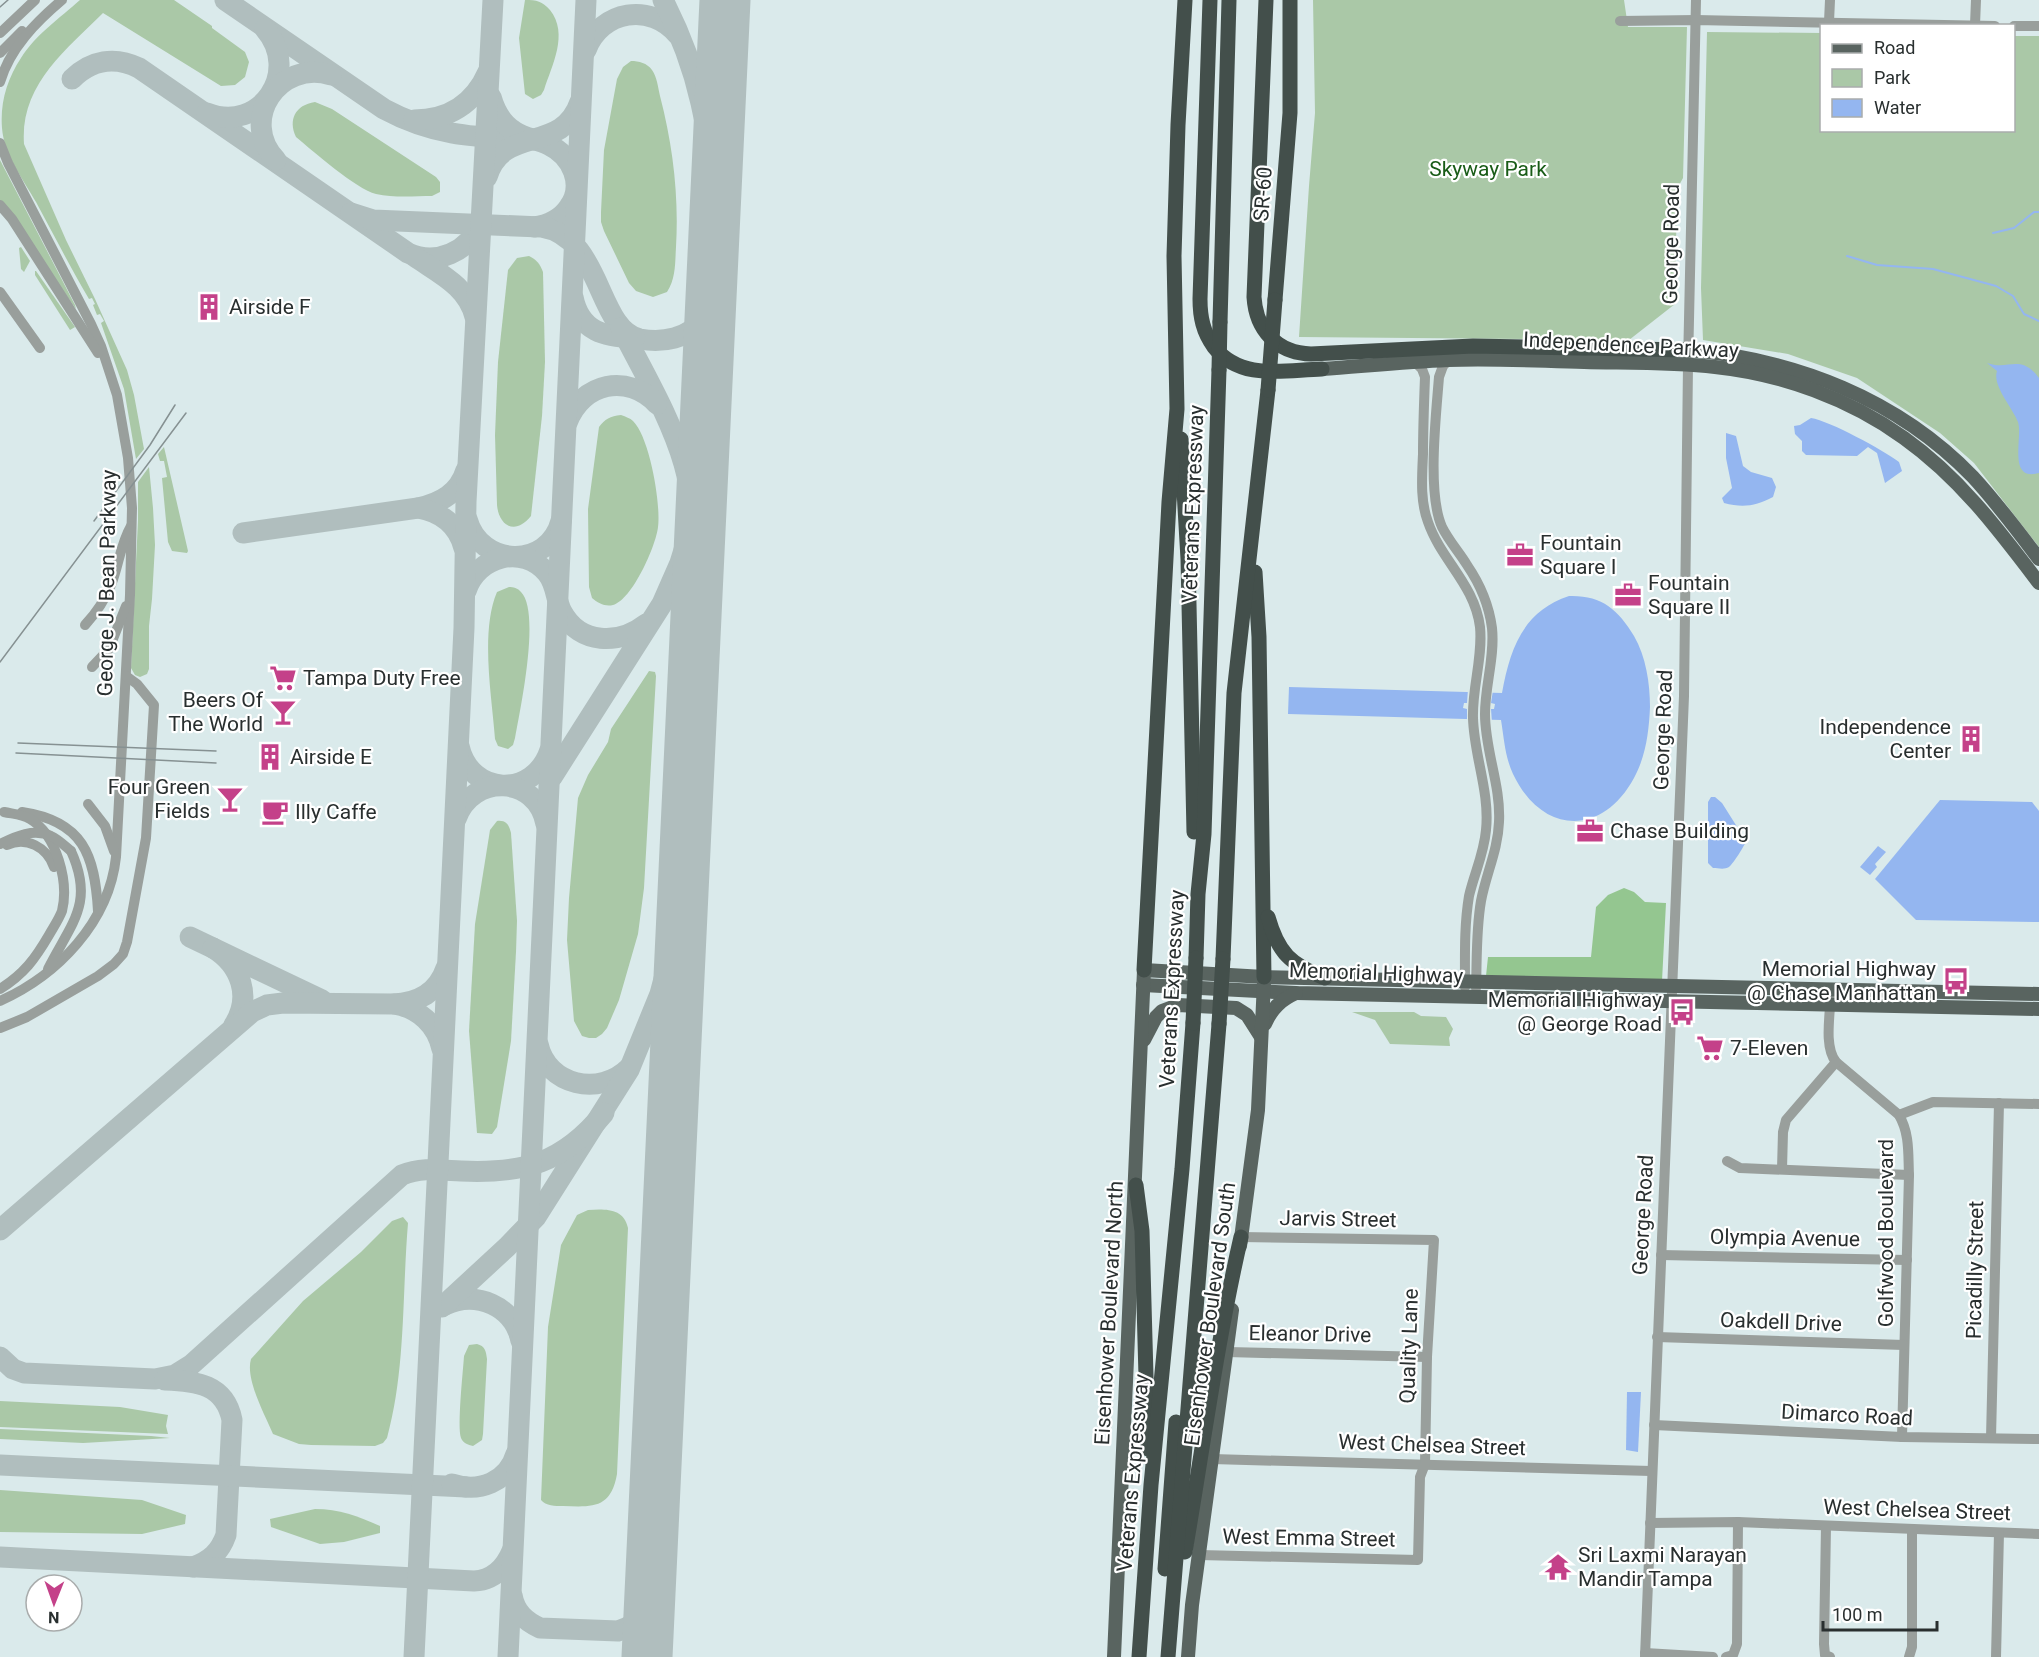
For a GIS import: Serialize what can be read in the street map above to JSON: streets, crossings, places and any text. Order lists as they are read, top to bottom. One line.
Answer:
{"streets":{"highway":["SR-60","Veterans Expressway"],"main road":["Independence Parkway","Memorial Highway","Eisenhower Boulevard North","Eisenhower Boulevard South"],"street":["George Road","George J. Bean Parkway","Jarvis Street","Golfwood Boulevard","Olympia Avenue","Picadilly Street","Oakdell Drive","Eleanor Drive","Quality Lane","Dimarco Road","West Chelsea Street","West Emma Street"]},"crossings":[["SR-60","Veterans Expressway"],["George Road","Independence Parkway"],["George Road","Memorial Highway"],["George Road","Olympia Avenue"],["George Road","Oakdell Drive"],["George Road","Dimarco Road"],["George Road","West Chelsea Street"],["Memorial Highway","Eisenhower Boulevard North"],["Memorial Highway","Eisenhower Boulevard South"],["Jarvis Street","Eisenhower Boulevard South"],["Jarvis Street","Quality Lane"],["Golfwood Boulevard","Olympia Avenue"],["Golfwood Boulevard","Oakdell Drive"],["Golfwood Boulevard","Dimarco Road"],["Picadilly Street","Dimarco Road"],["Eisenhower Boulevard South","Eleanor Drive"],["Eisenhower Boulevard South","West Chelsea Street"],["Eisenhower Boulevard South","West Emma Street"],["Eleanor Drive","Quality Lane"],["Quality Lane","West Chelsea Street"],["Quality Lane","West Emma Street"]],"parks":["Skyway Park"],"places":{"building":["Airside F","Independence Center","Airside E"],"office":["Fountain Square I","Fountain Square II","Chase Building"],"supermarket":["Tampa Duty Free","7-Eleven"],"bar":["Beers Of The World","Four Green Fields"],"cafe":["Illy Caffe"],"bus stop":["Memorial Highway @ Chase Manhattan","Memorial Highway @ George Road"],"temple":["Sri Laxmi Narayan Mandir Tampa"]},"legend":["Road","Park","Water"],"scale_bar":"100 m","north":"bottom"}
